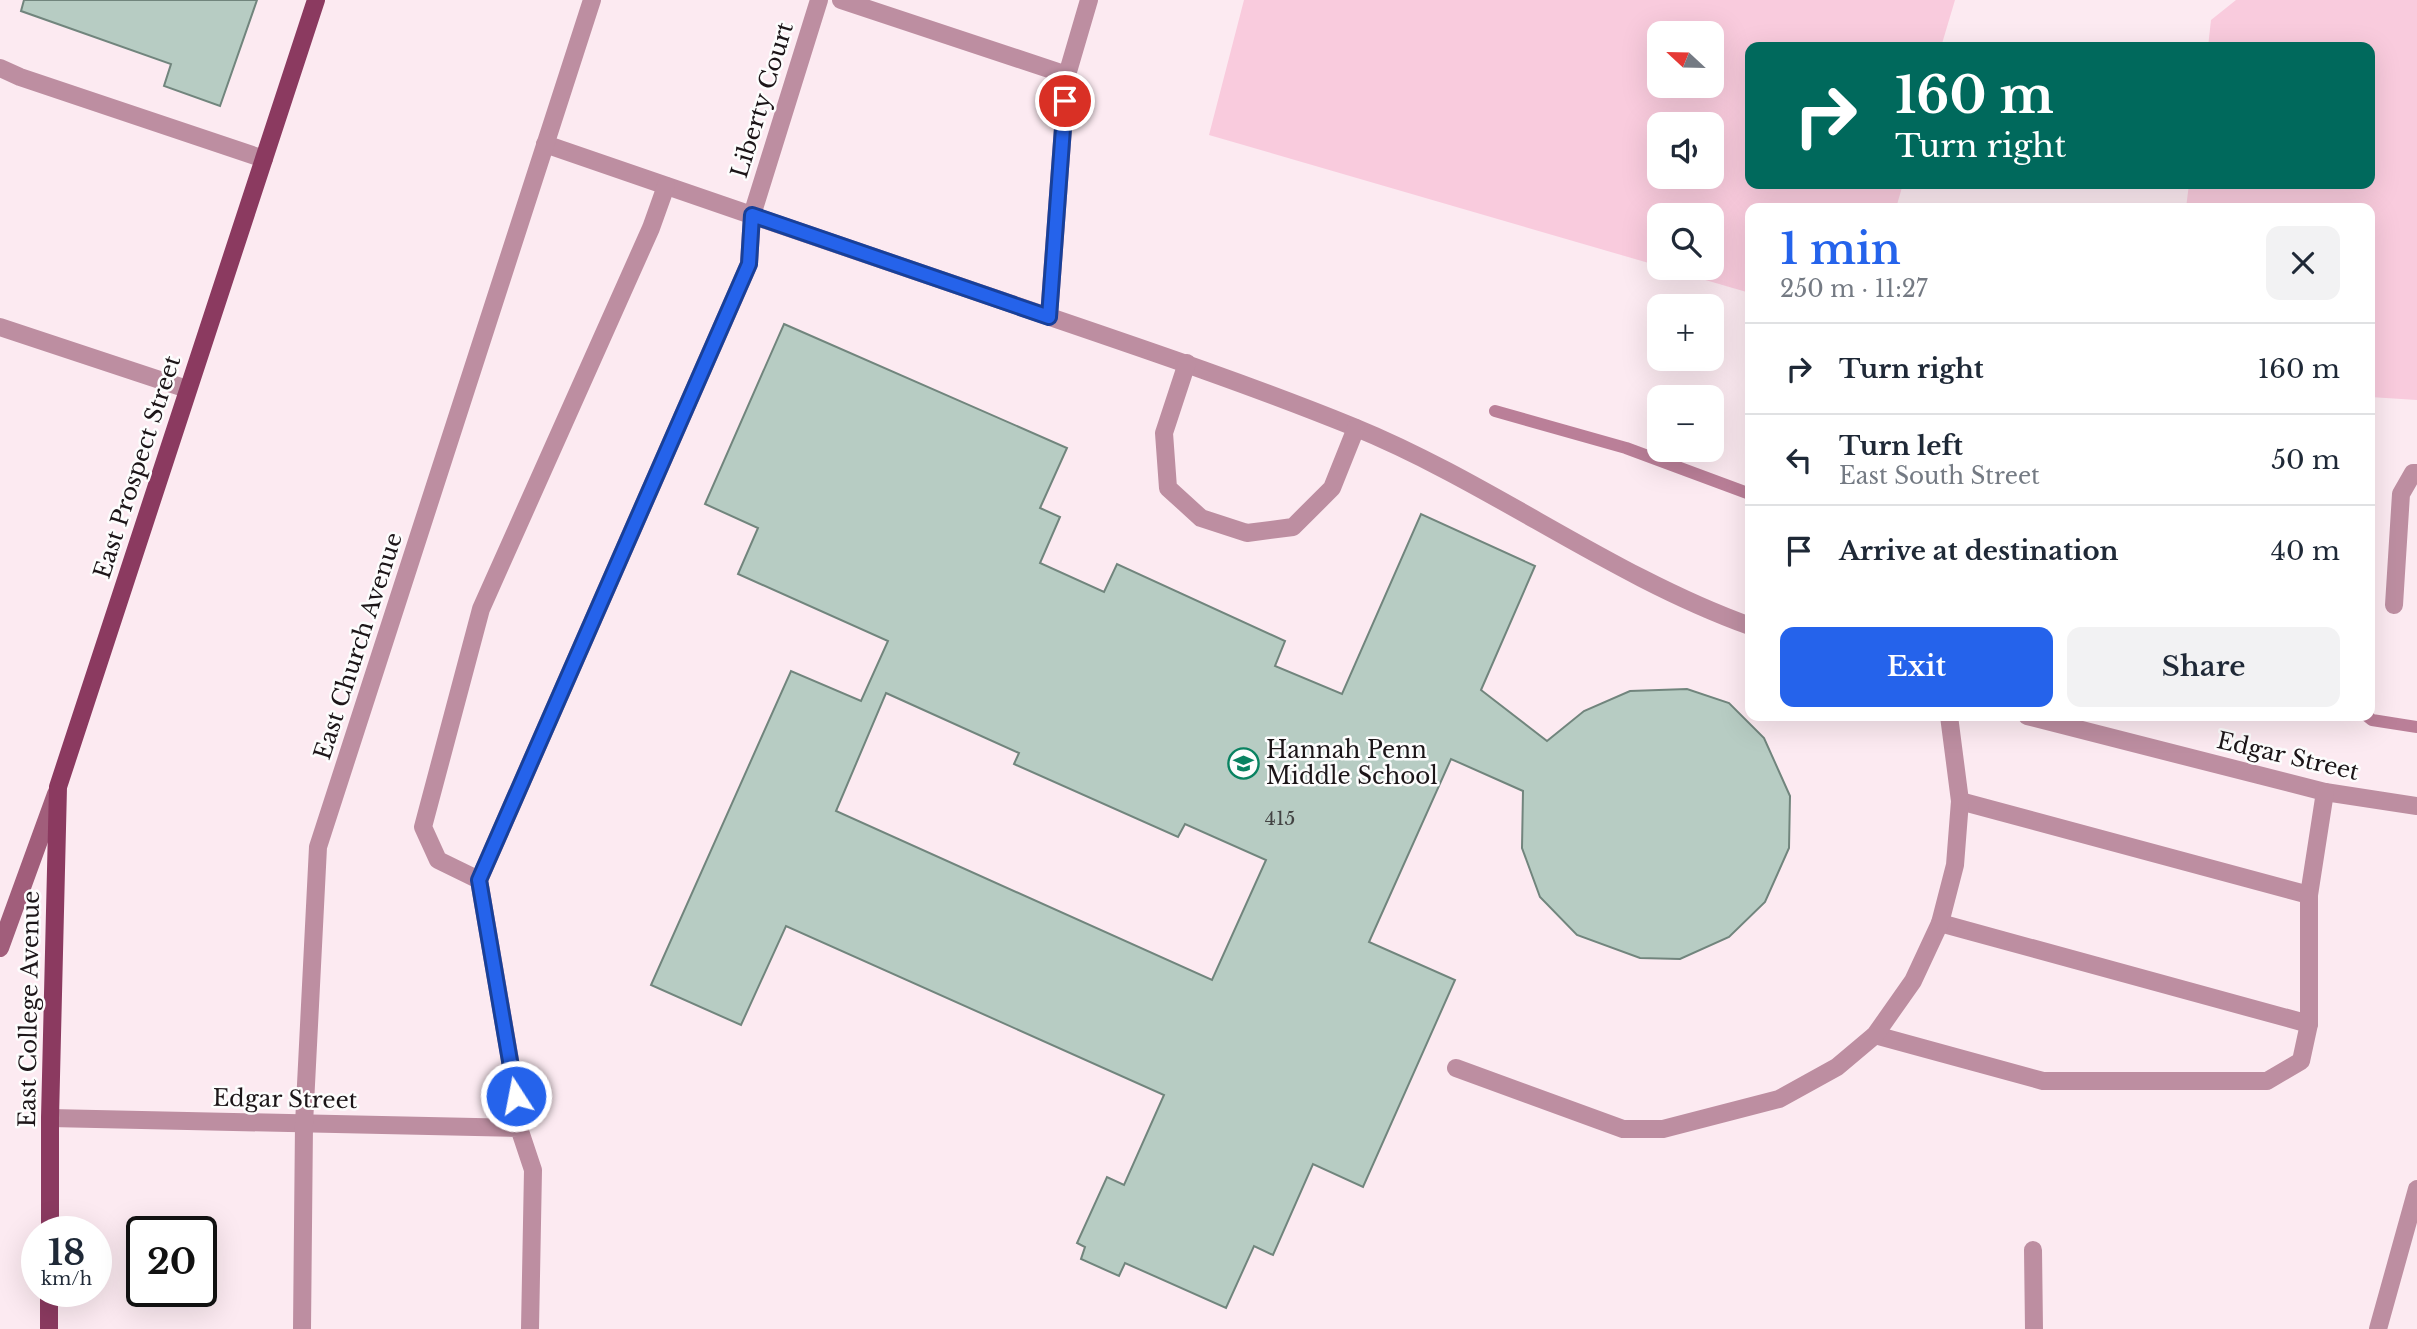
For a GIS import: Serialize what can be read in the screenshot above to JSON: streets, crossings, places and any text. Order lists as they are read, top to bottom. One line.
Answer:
{"streets":{"main road":["East Prospect Street","East College Avenue"],"street":["Liberty Court","East Church Avenue","Edgar Street"]},"crossings":[["East Prospect Street","East College Avenue"],["East Church Avenue","Edgar Street"],["Edgar Street","East College Avenue"]],"places":{"school or university":["Hannah Penn Middle School"]},"house_numbers":["415"],"north":"left","page":{"map_buttons":["+","−"],"turn":["160 m","Turn right"],"heading":["1 min","250 m · 11:27"],"list":[{"name":"Turn right","value":"160 m"},{"name":"Turn left","note":"East South Street","value":"50 m"},{"name":"Arrive at destination","value":"40 m"}],"buttons":["Exit","Share"],"speed":"18 km/h","limit":"20"}}
